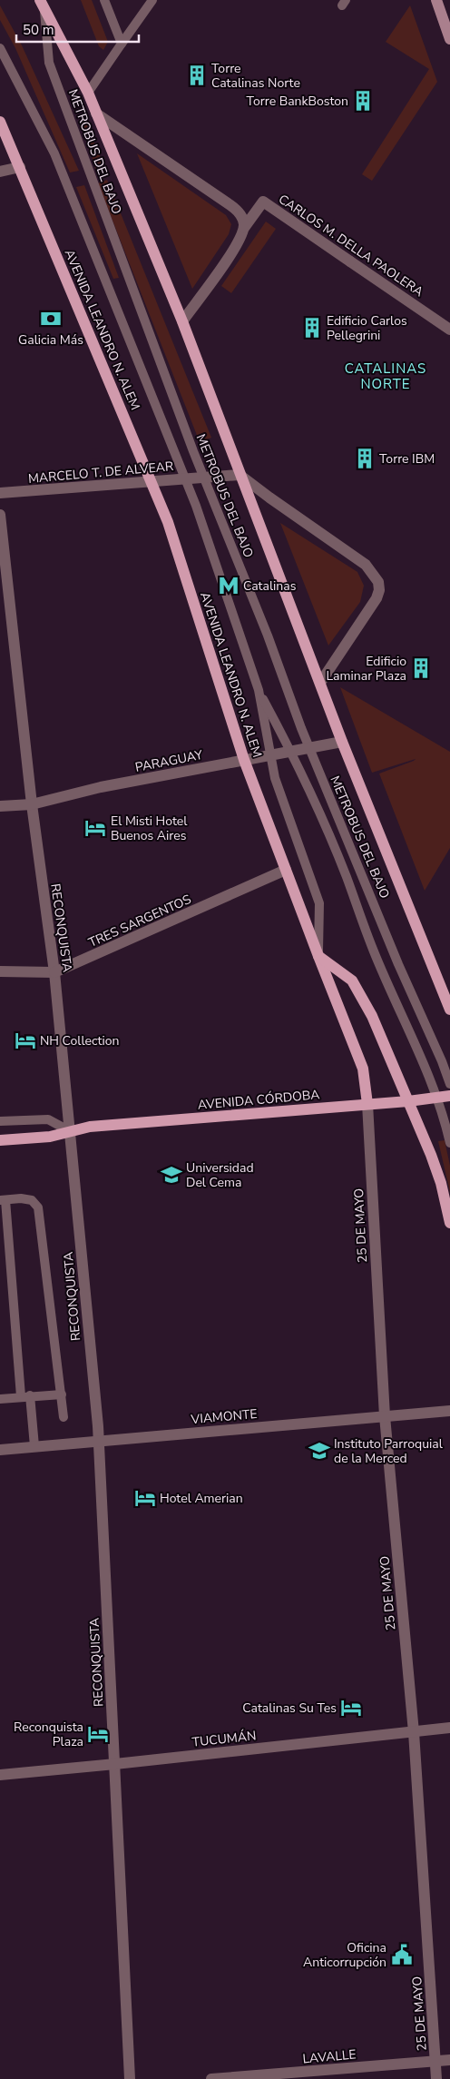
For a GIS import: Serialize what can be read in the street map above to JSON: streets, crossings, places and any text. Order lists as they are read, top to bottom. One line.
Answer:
{"streets":{"main road":["AVENIDA LEANDRO N. ALEM","AVENIDA CÓRDOBA"],"street":["CARLOS M. DELLA PAOLERA","MARCELO T. DE ALVEAR","PARAGUAY","TRES SARGENTOS","RECONQUISTA","25 DE MAYO","VIAMONTE","TUCUMÁN","LAVALLE"],"lane":["METROBUS DEL BAJO"]},"crossings":[["METROBUS DEL BAJO","MARCELO T. DE ALVEAR"],["METROBUS DEL BAJO","PARAGUAY"],["AVENIDA LEANDRO N. ALEM","MARCELO T. DE ALVEAR"],["AVENIDA LEANDRO N. ALEM","PARAGUAY"],["AVENIDA LEANDRO N. ALEM","TRES SARGENTOS"],["AVENIDA LEANDRO N. ALEM","AVENIDA CÓRDOBA"],["AVENIDA LEANDRO N. ALEM","25 DE MAYO"],["PARAGUAY","RECONQUISTA"],["TRES SARGENTOS","RECONQUISTA"],["RECONQUISTA","AVENIDA CÓRDOBA"],["RECONQUISTA","VIAMONTE"],["RECONQUISTA","TUCUMÁN"],["AVENIDA CÓRDOBA","25 DE MAYO"],["25 DE MAYO","VIAMONTE"],["25 DE MAYO","TUCUMÁN"],["25 DE MAYO","LAVALLE"]],"districts":["CATALINAS NORTE"],"places":{"building":["Torre Catalinas Norte","Torre BankBoston","Edificio Carlos Pellegrini","Torre IBM","Edificio Laminar Plaza"],"bank":["Galicia Más"],"metro station":["Catalinas"],"hotel":["El Misti Hotel Buenos Aires","NH Collection","Hotel Amerian","Catalinas Su Tes","Reconquista Plaza"],"school or university":["Universidad Del Cema","Instituto Parroquial de la Merced"],"public building":["Oficina Anticorrupción"]},"scale_bar":"50 m"}
